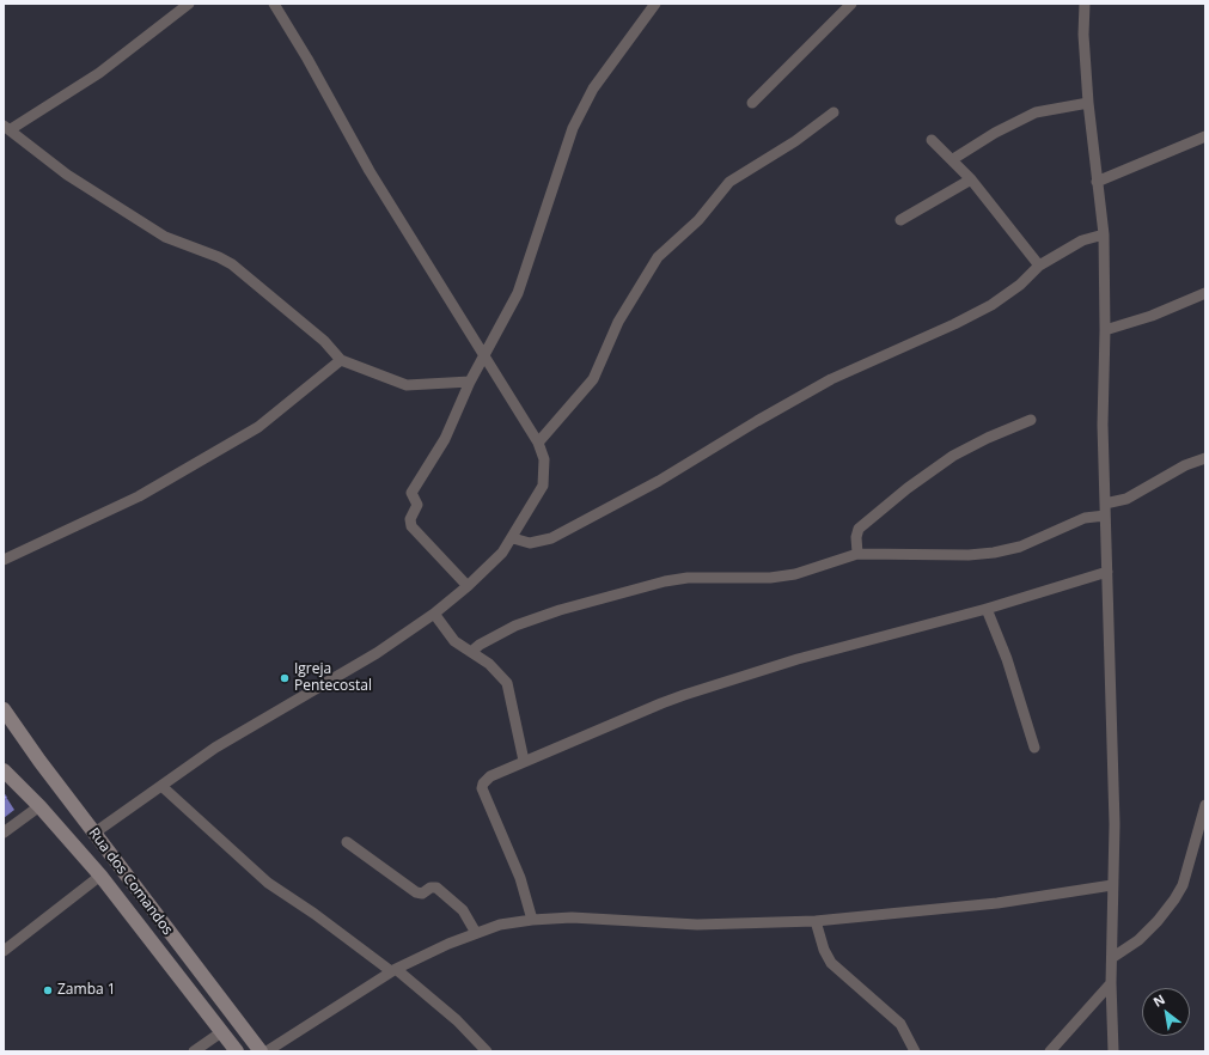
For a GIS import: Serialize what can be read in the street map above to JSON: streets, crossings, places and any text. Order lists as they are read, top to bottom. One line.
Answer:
{"streets":{"main road":["Rua dos Comandos"]},"places":["Igreja Pentecostal","Zamba 1"],"north":"top left"}
